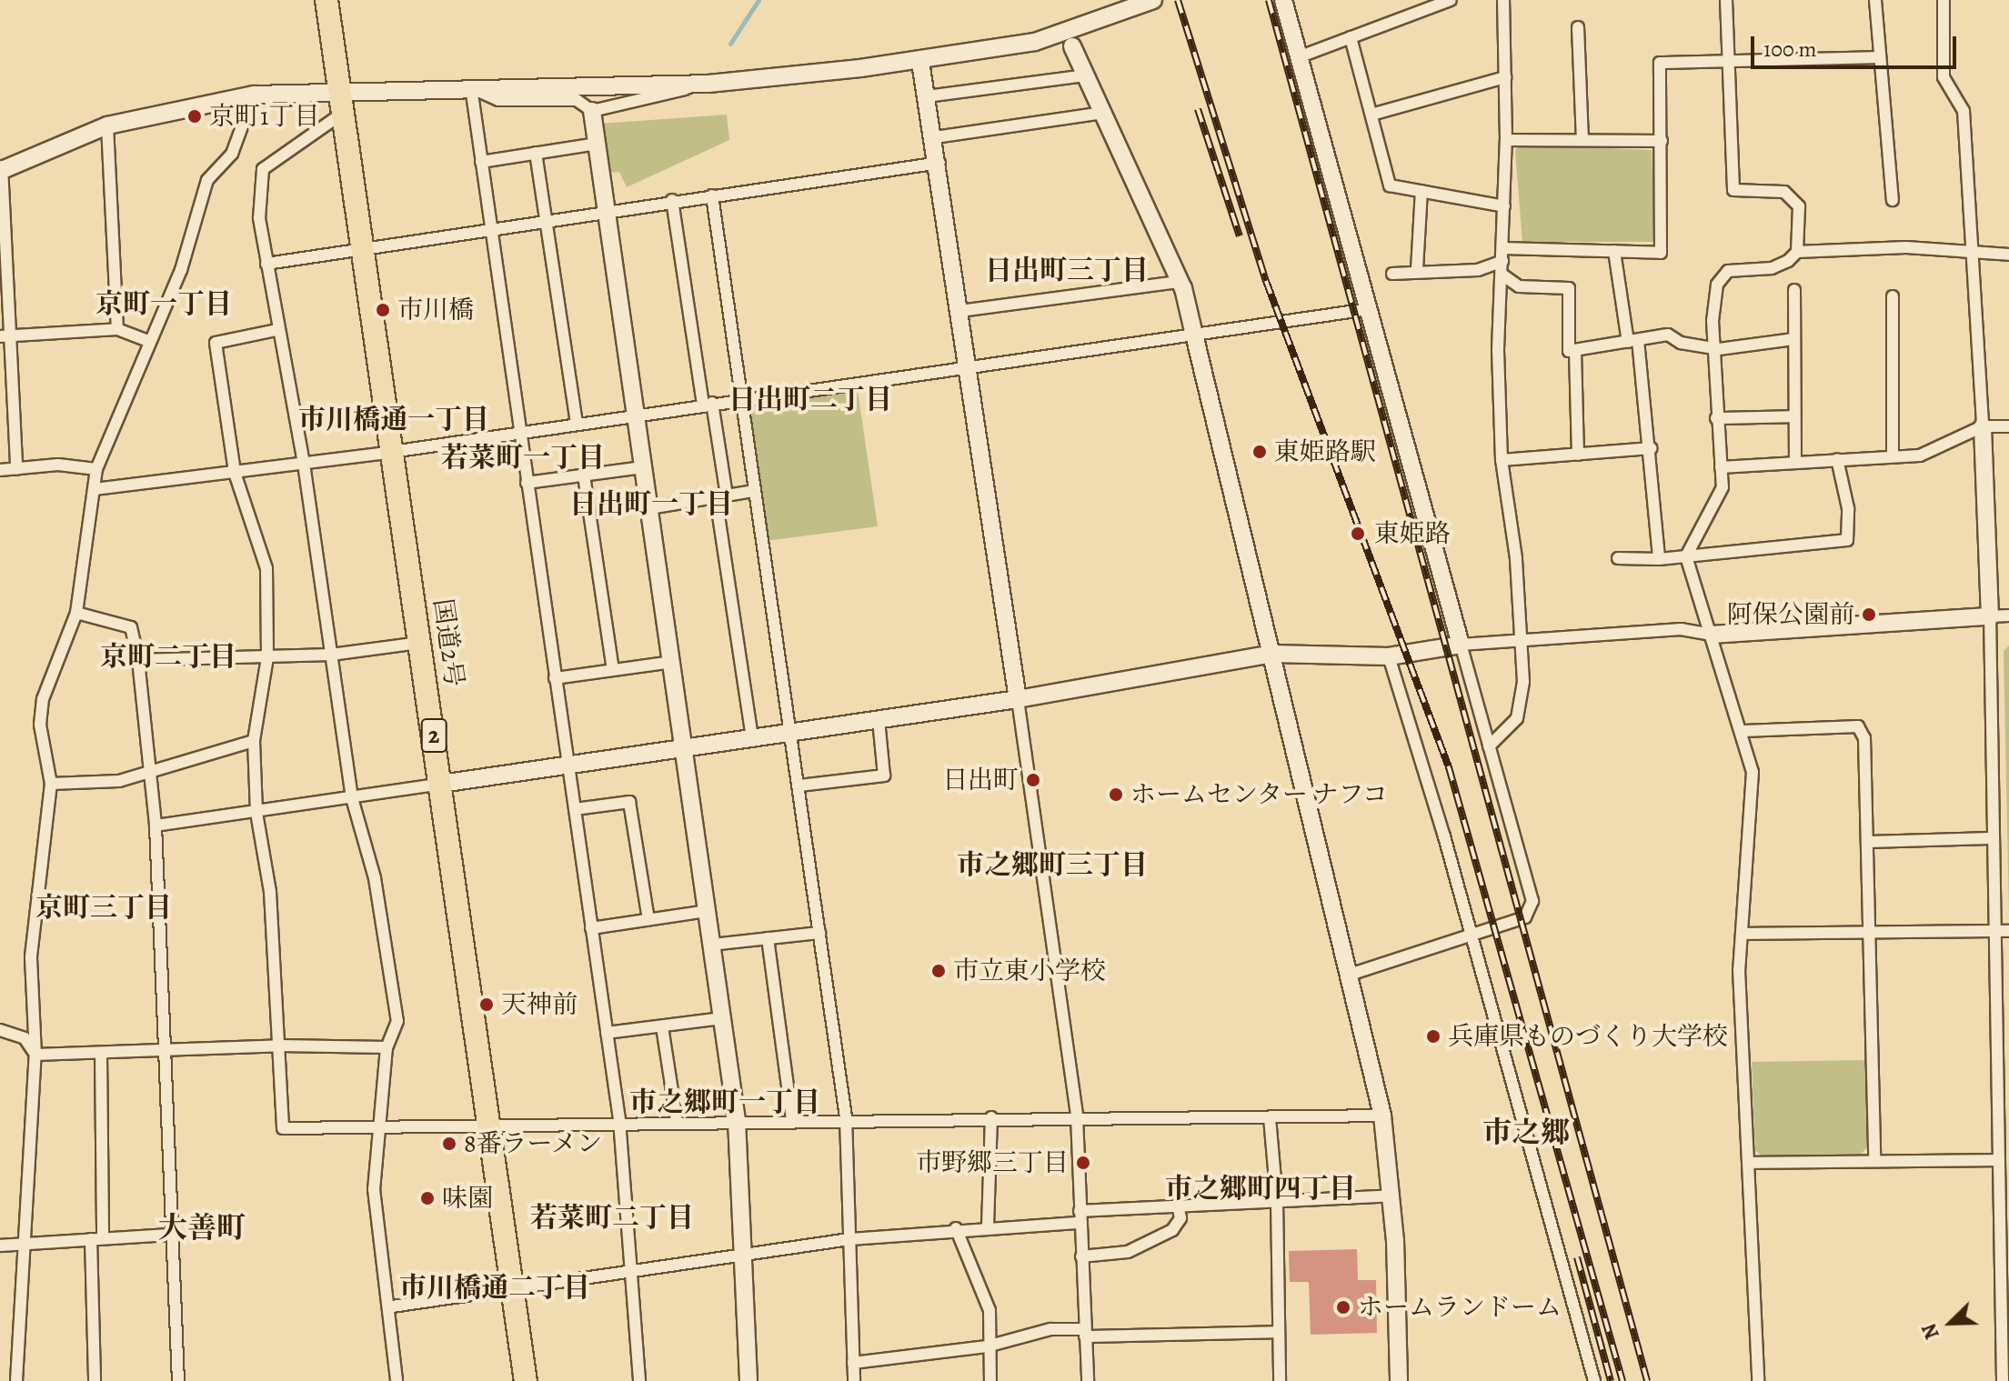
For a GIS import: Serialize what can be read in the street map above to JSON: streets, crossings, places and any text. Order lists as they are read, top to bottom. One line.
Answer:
{"streets":{"highway":["国道2号","2"]},"districts":["日出町三丁目","京町一丁目","日出町二丁目","市川橋通一丁目","若菜町一丁目","日出町一丁目","京町二丁目","市之郷町三丁目","京町三丁目","市之郷町一丁目","市之郷","市之郷町四丁目","若菜町二丁目","大善町","市川橋通二丁目"],"places":["京町1丁目","市川橋","東姫路駅","東姫路","阿保公園前","日出町","ホームセンター ナフコ","市立東小学校","天神前","兵庫県ものづくり大学校","8番ラーメン","市野郷三丁目","味園","ホームランドーム"],"scale_bar":"100 m","north":"bottom left"}
